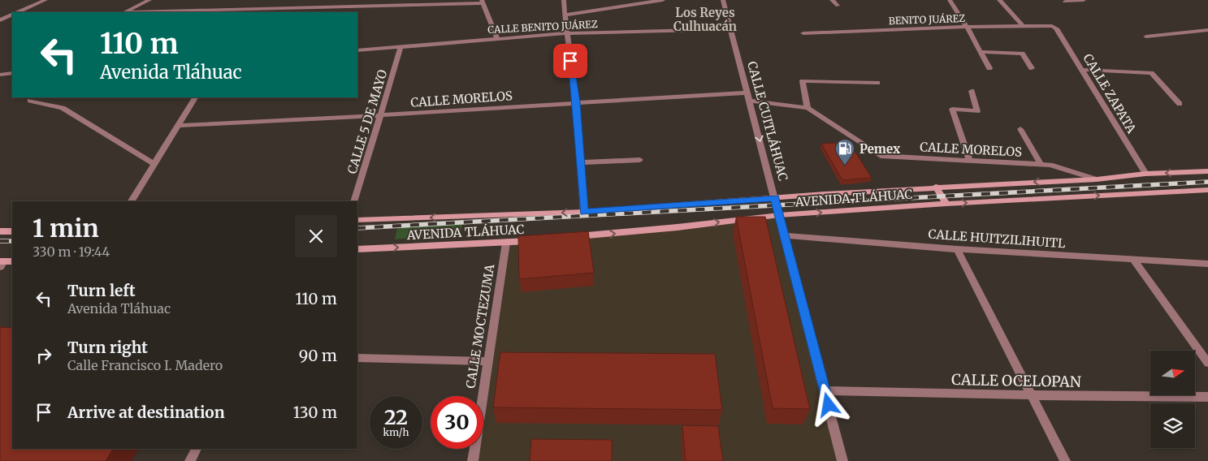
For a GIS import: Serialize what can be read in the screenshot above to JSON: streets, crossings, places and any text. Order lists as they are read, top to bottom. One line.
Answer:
{"streets":{"main road":["AVENIDA TLÁHUAC"],"street":["BENITO JUÁREZ","CALLE BENITO JUÁREZ","CALLE ZAPATA","CALLE MORELOS","CALLE CUITLÁHUAC","CALLE 5 DE MAYO","CALLE HUITZILIHUITL","CALLE MOCTEZUMA","CALLE OCELOPAN"]},"crossings":[["BENITO JUÁREZ","CALLE ZAPATA"],["CALLE BENITO JUÁREZ","CALLE CUITLÁHUAC"],["CALLE BENITO JUÁREZ","CALLE 5 DE MAYO"],["CALLE ZAPATA","AVENIDA TLÁHUAC"],["CALLE MORELOS","CALLE CUITLÁHUAC"],["CALLE MORELOS","CALLE 5 DE MAYO"],["CALLE MORELOS","AVENIDA TLÁHUAC"],["CALLE CUITLÁHUAC","AVENIDA TLÁHUAC"],["CALLE CUITLÁHUAC","CALLE HUITZILIHUITL"],["CALLE CUITLÁHUAC","CALLE OCELOPAN"],["AVENIDA TLÁHUAC","CALLE MOCTEZUMA"]],"districts":["Los Reyes Culhuacán"],"places":{"fuel station":["Pemex"]},"north":"right","page":{"turn":["110 m","Avenida Tláhuac"],"heading":["1 min","330 m · 19:44"],"list":[{"name":"Turn left","note":"Avenida Tláhuac","value":"110 m"},{"name":"Turn right","note":"Calle Francisco I. Madero","value":"90 m"},{"name":"Arrive at destination","value":"130 m"}],"speed":"22 km/h","limit":"30"}}
